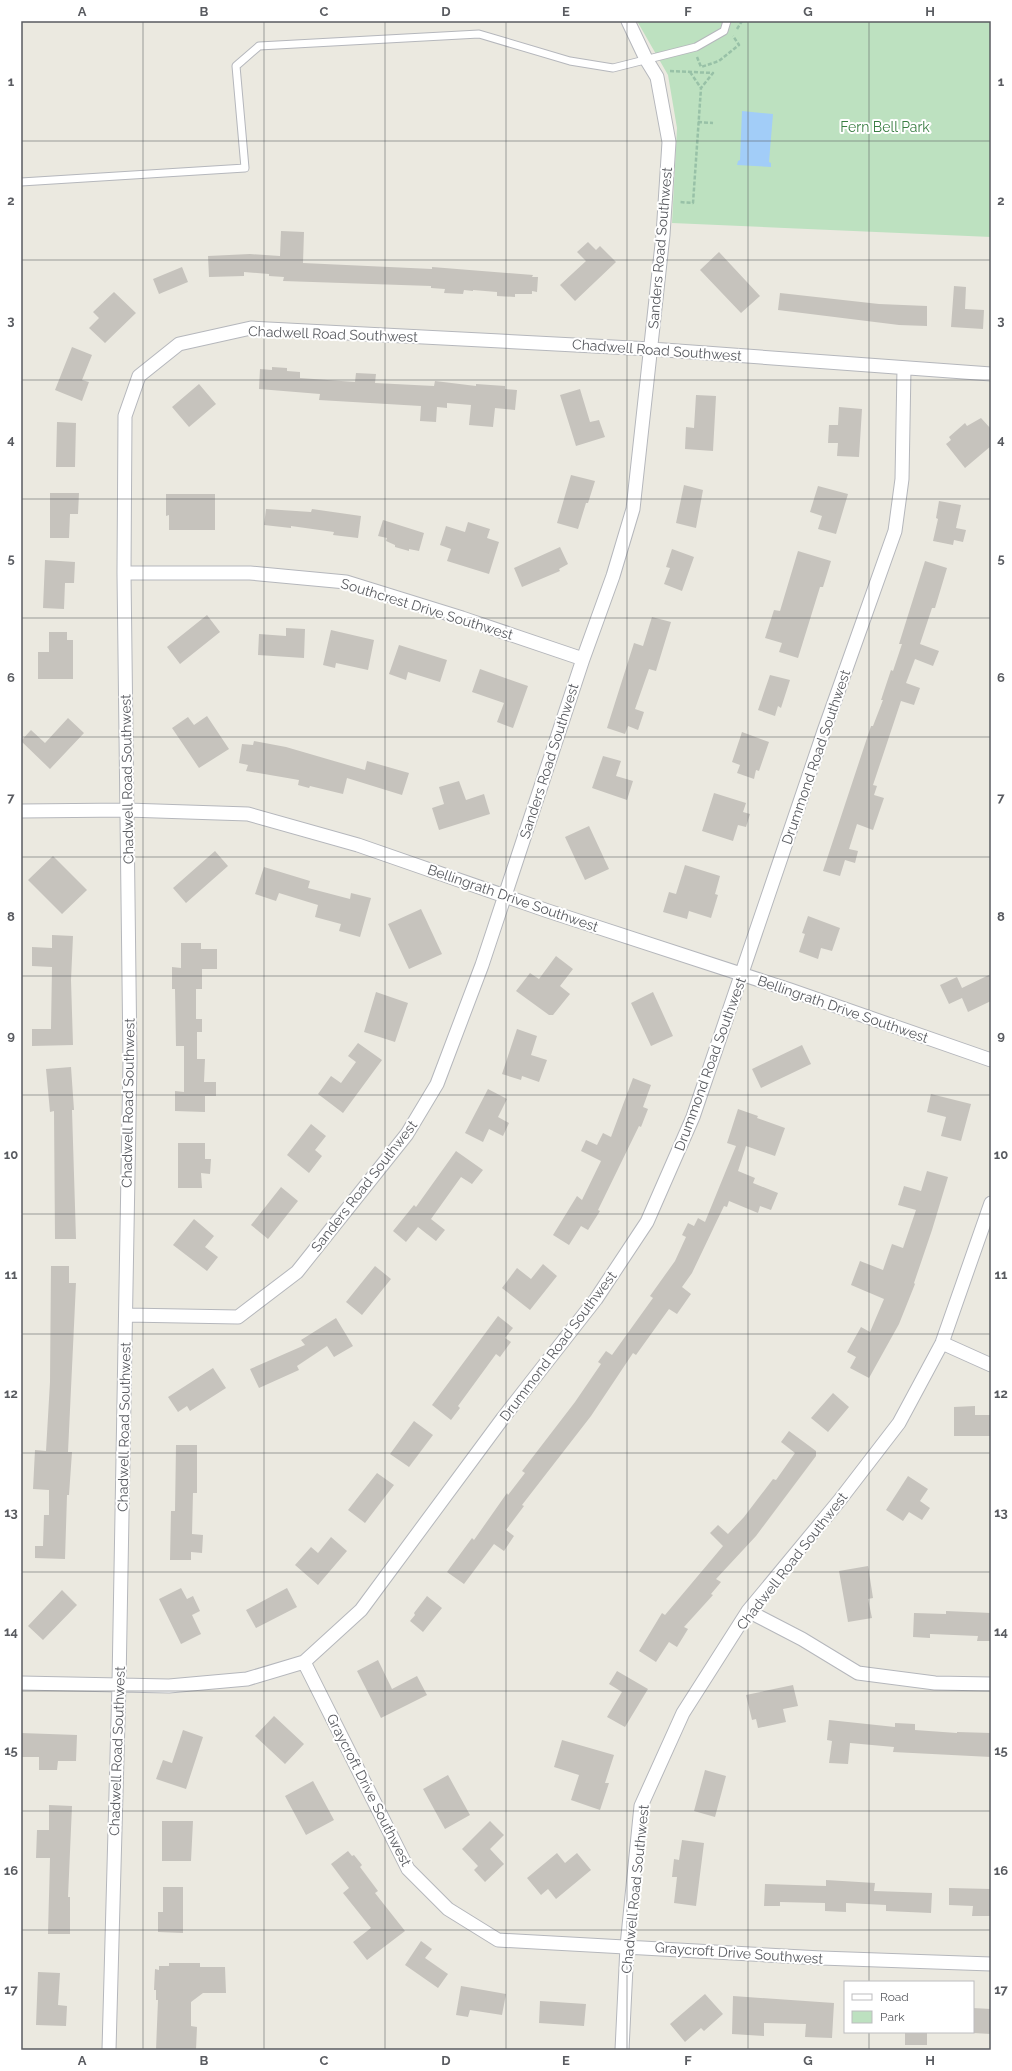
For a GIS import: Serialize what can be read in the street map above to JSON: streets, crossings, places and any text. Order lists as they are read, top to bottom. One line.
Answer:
{"streets":{"street":["Sanders Road Southwest","Chadwell Road Southwest","Southcrest Drive Southwest","Drummond Road Southwest","Bellingrath Drive Southwest","Graycroft Drive Southwest"]},"crossings":[["Sanders Road Southwest","Chadwell Road Southwest"],["Sanders Road Southwest","Southcrest Drive Southwest"],["Sanders Road Southwest","Bellingrath Drive Southwest"],["Chadwell Road Southwest","Southcrest Drive Southwest"],["Chadwell Road Southwest","Drummond Road Southwest"],["Chadwell Road Southwest","Bellingrath Drive Southwest"],["Chadwell Road Southwest","Graycroft Drive Southwest"],["Drummond Road Southwest","Bellingrath Drive Southwest"],["Drummond Road Southwest","Graycroft Drive Southwest"]],"parks":["Fern Bell Park"],"legend":["Road","Park"],"grid":{"columns":["A","B","C","D","E","F","G","H"],"rows":["1","2","3","4","5","6","7","8","9","10","11","12","13","14","15","16","17"]}}
